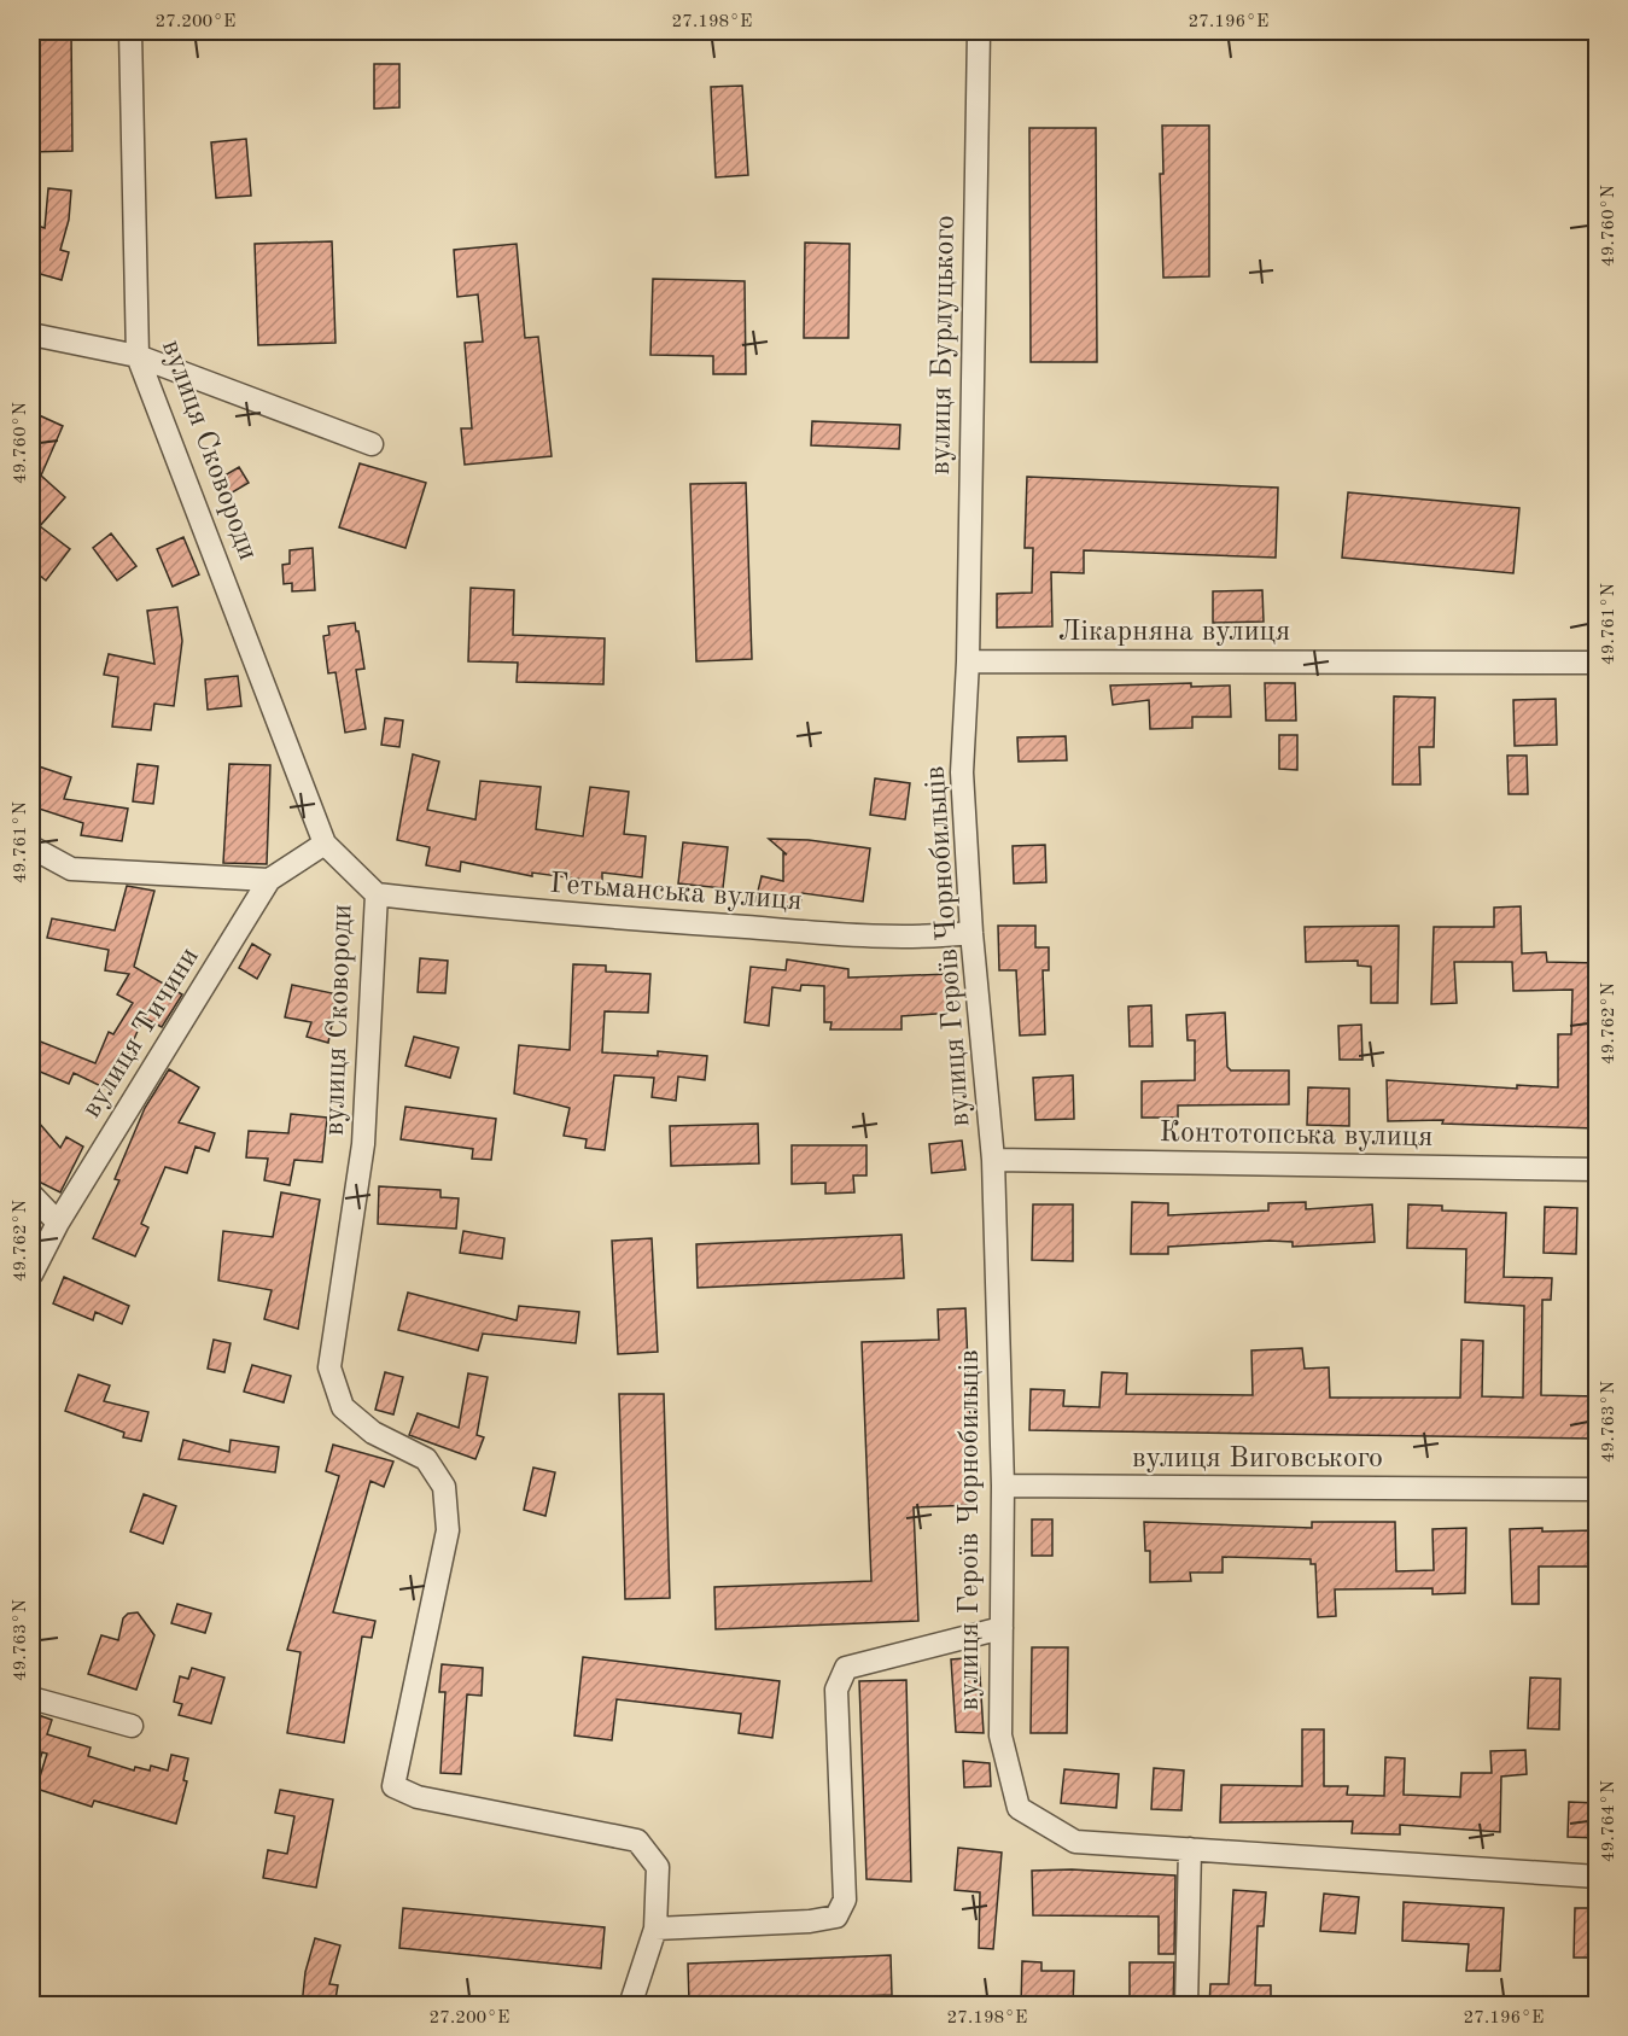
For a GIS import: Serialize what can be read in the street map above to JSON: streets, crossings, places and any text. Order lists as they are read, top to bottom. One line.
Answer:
{"streets":{"street":["вулиця Бурлуцького","вулиця Сковороди","Лікарняна вулиця","Гетьманська вулиця","вулиця Героїв Чорнобильців","вулиця Тичини","Контотопська вулиця","вулиця Виговського"]},"crossings":[["вулиця Бурлуцького","Лікарняна вулиця"],["вулиця Бурлуцького","вулиця Героїв Чорнобильців"],["вулиця Сковороди","Гетьманська вулиця"],["вулиця Сковороди","вулиця Тичини"],["Лікарняна вулиця","вулиця Героїв Чорнобильців"],["Гетьманська вулиця","вулиця Героїв Чорнобильців"],["вулиця Героїв Чорнобильців","Контотопська вулиця"],["вулиця Героїв Чорнобильців","вулиця Виговського"]],"coordinates":["27.200°E","27.198°E","27.196°E","49.760°N","49.761°N","49.762°N","49.763°N","49.764°N"]}
